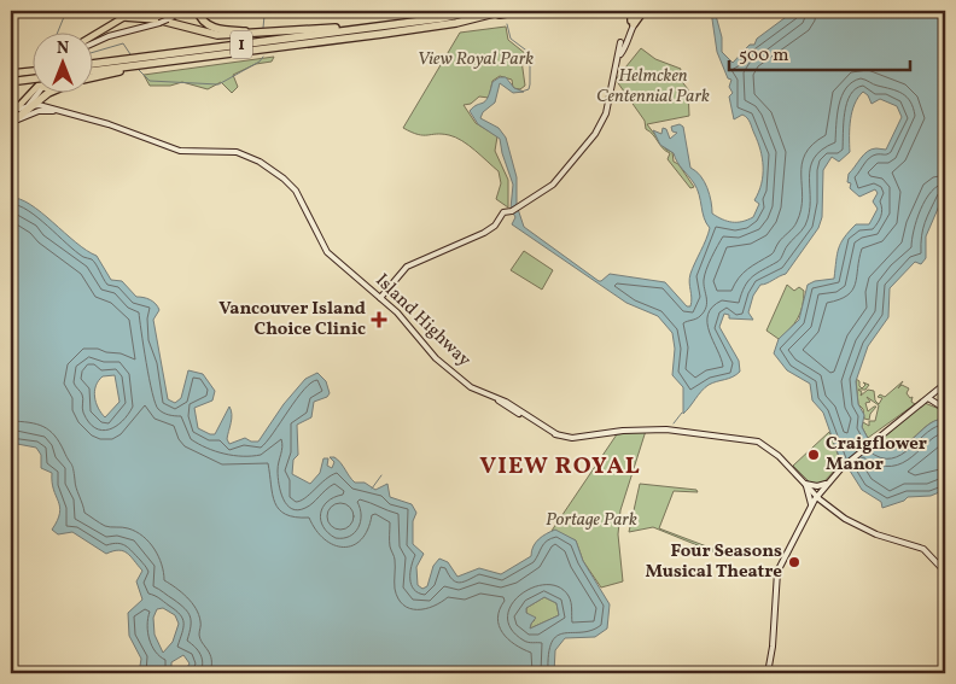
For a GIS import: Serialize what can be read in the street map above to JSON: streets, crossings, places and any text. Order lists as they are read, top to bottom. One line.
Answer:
{"streets":{"highway":["1"],"main road":["Island Highway"]},"districts":["VIEW ROYAL"],"parks":["View Royal Park","Helmcken Centennial Park","Portage Park"],"places":{"health":["Vancouver Island Choice Clinic"],"other":["Craigflower Manor","Four Seasons Musical Theatre"]},"scale_bar":"500 m","north":"top"}
